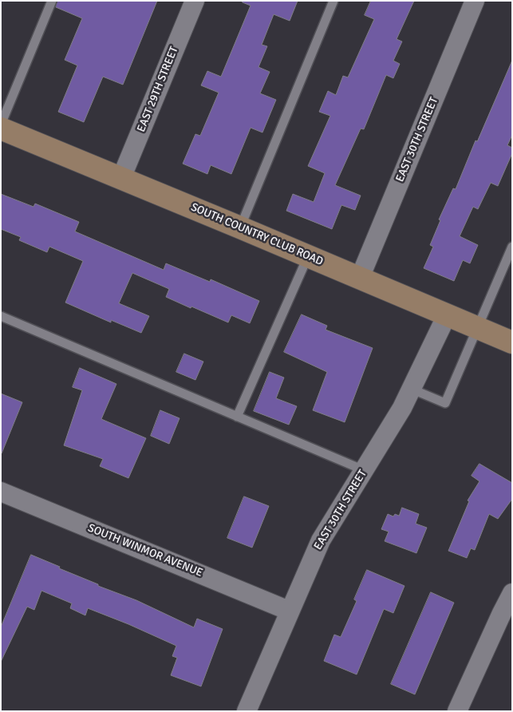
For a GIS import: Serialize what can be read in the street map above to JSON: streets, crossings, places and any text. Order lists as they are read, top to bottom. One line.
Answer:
{"streets":{"main road":["SOUTH COUNTRY CLUB ROAD"],"street":["EAST 29TH STREET","EAST 30TH STREET","SOUTH WINMOR AVENUE"]},"crossings":[["EAST 29TH STREET","SOUTH COUNTRY CLUB ROAD"],["EAST 30TH STREET","SOUTH COUNTRY CLUB ROAD"],["EAST 30TH STREET","SOUTH WINMOR AVENUE"]]}
